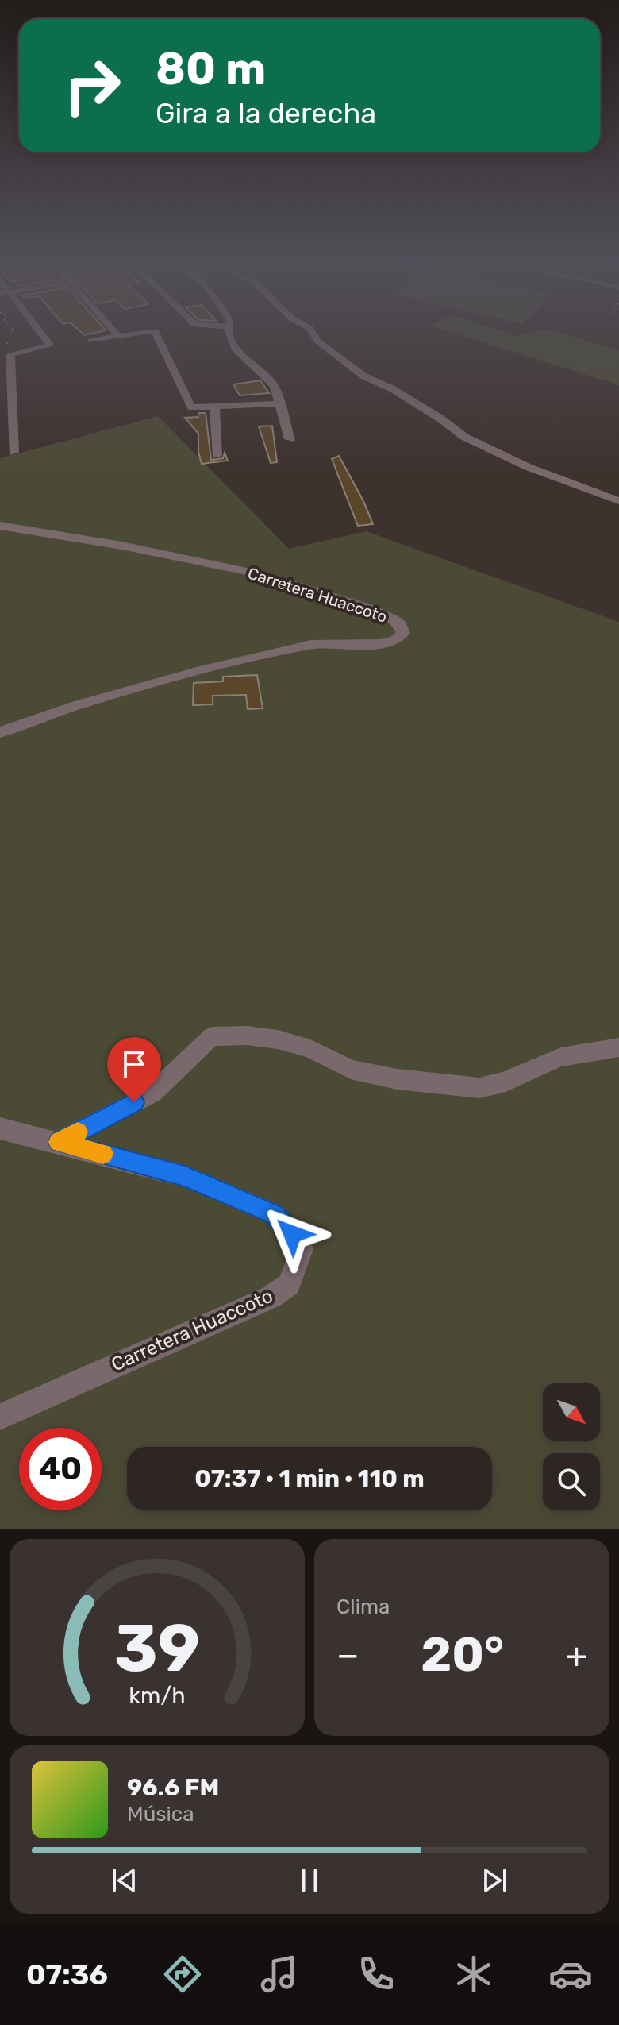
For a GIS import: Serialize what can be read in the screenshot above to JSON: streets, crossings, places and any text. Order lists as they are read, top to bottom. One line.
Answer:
{"streets":{"street":["Carretera Huaccoto"]},"north":"bottom right","page":{"turn":["80 m","Gira a la derecha"],"limit":"40","trip":"07:37 · 1 min · 110 m","tile":"Clima","heat":["−","20°","+"],"song":["96.6 FM","Música"],"tabs":"07:36","gauge":["39","km/h"]}}
